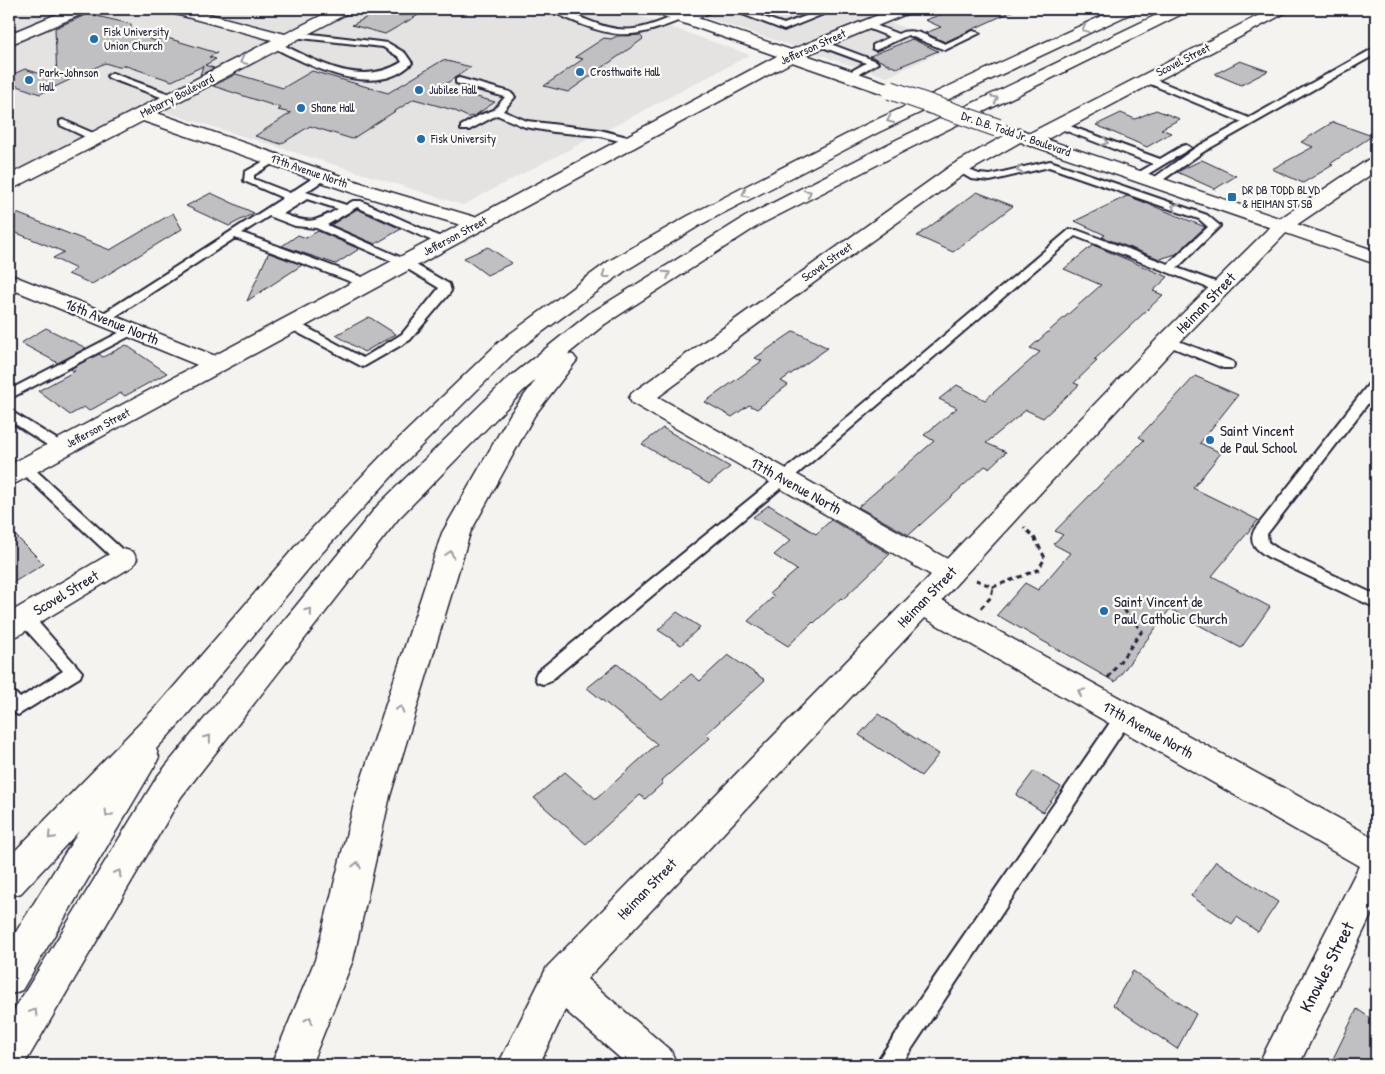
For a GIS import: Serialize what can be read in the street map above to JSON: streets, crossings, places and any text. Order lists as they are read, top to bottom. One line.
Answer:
{"streets":{"main road":["Jefferson Street","Scovel Street","Meharry Boulevard","Dr. D.B. Todd Jr. Boulevard","17th Avenue North","Heiman Street","16th Avenue North","Knowles Street"]},"crossings":[["Jefferson Street","Dr. D.B. Todd Jr. Boulevard"],["Jefferson Street","17th Avenue North"],["Jefferson Street","16th Avenue North"],["Scovel Street","Dr. D.B. Todd Jr. Boulevard"],["Scovel Street","17th Avenue North"],["Meharry Boulevard","17th Avenue North"],["Dr. D.B. Todd Jr. Boulevard","Heiman Street"],["17th Avenue North","Heiman Street"]],"places":{"other":["Fisk University Union Church","Crosthwaite Hall","Park-Johnson Hall","Jubilee Hall","Shane Hall","Fisk University","Saint Vincent de Paul School","Saint Vincent de Paul Catholic Church"],"transit":["DR DB TODD BLVD & HEIMAN ST SB"]}}
